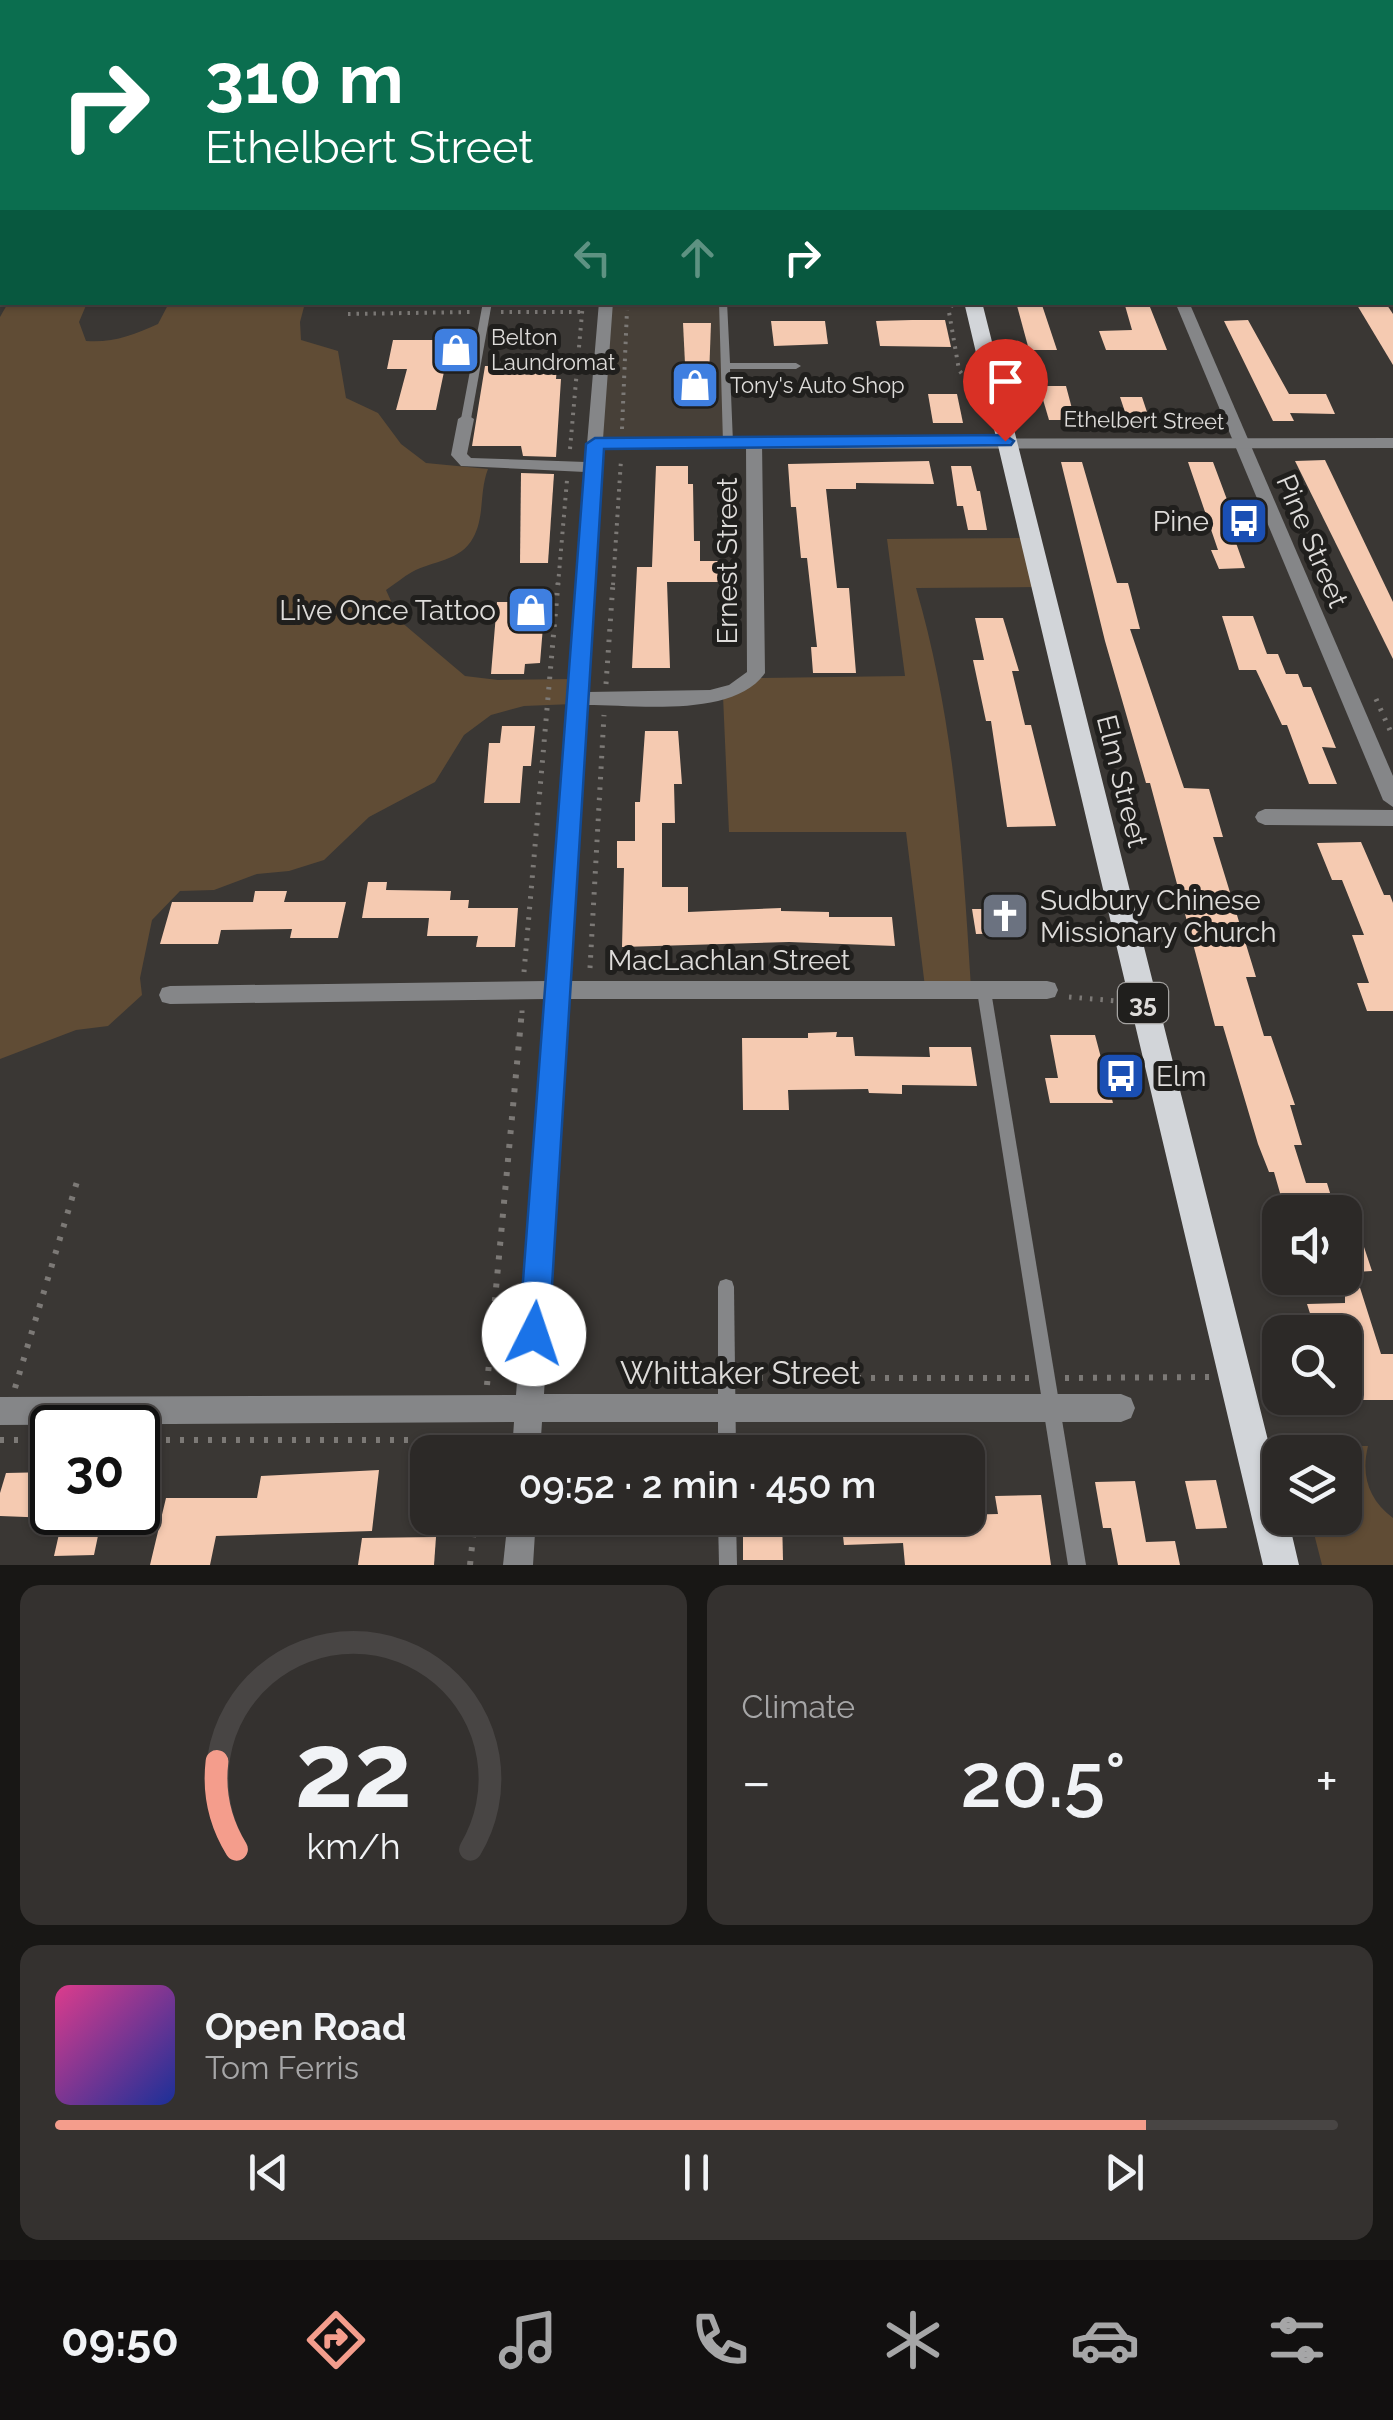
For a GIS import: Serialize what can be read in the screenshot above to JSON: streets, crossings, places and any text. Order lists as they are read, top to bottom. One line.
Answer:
{"streets":{"main road":["Elm Street","35"],"street":["Ethelbert Street","Pine Street","Ernest Street","MacLachlan Street","Whittaker Street"]},"crossings":[["Ethelbert Street","Pine Street"],["Ethelbert Street","Ernest Street"],["Ethelbert Street","Elm Street"]],"places":{"shop":["Belton Laundromat","Tony's Auto Shop","Live Once Tattoo"],"bus stop":["Pine","Elm"],"church":["Sudbury Chinese Missionary Church"]},"page":{"turn":["310 m","Ethelbert Street"],"limit":"30","trip":"09:52 · 2 min · 450 m","tile":"Climate","heat":["−","20.5°","+"],"song":["Open Road","Tom Ferris"],"tabs":"09:50","gauge":["22","km/h"]}}
